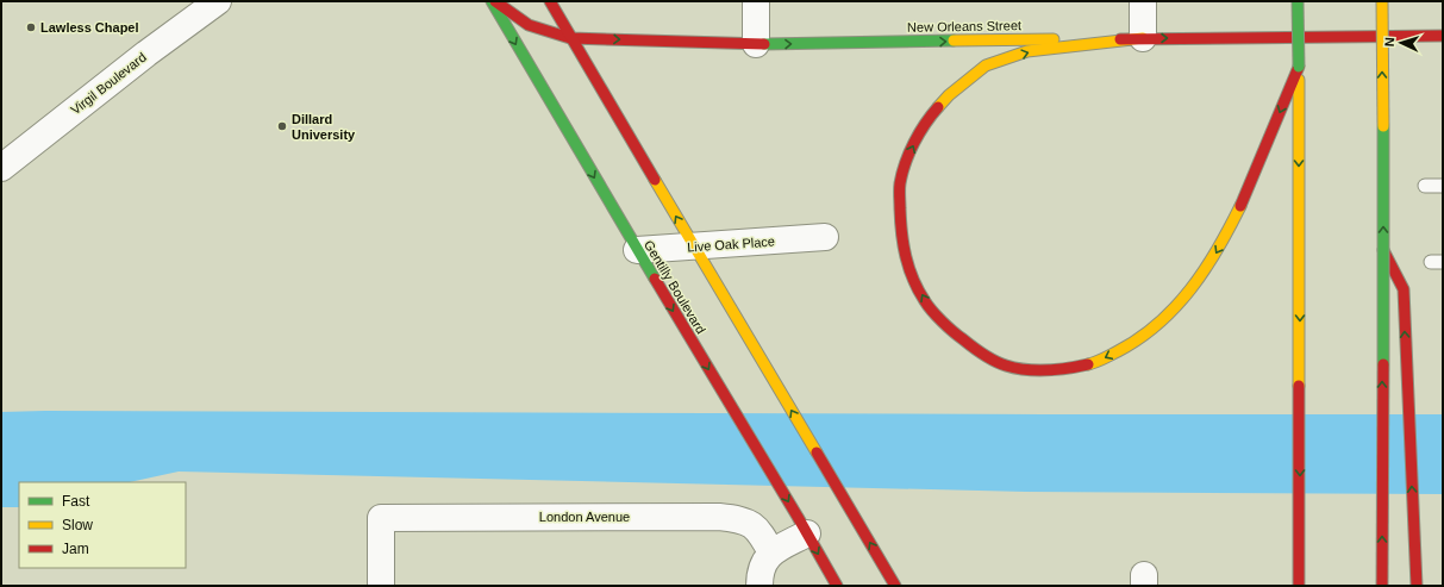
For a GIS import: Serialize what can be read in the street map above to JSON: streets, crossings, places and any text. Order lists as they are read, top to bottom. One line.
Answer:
{"streets":{"main road":["New Orleans Street","Gentilly Boulevard"],"street":["Virgil Boulevard","Live Oak Place","London Avenue"]},"crossings":[["Live Oak Place","Gentilly Boulevard"]],"one_way":["New Orleans Street"],"places":["Lawless Chapel","Dillard University"],"legend":["Fast","Slow","Jam"],"north":"left"}
